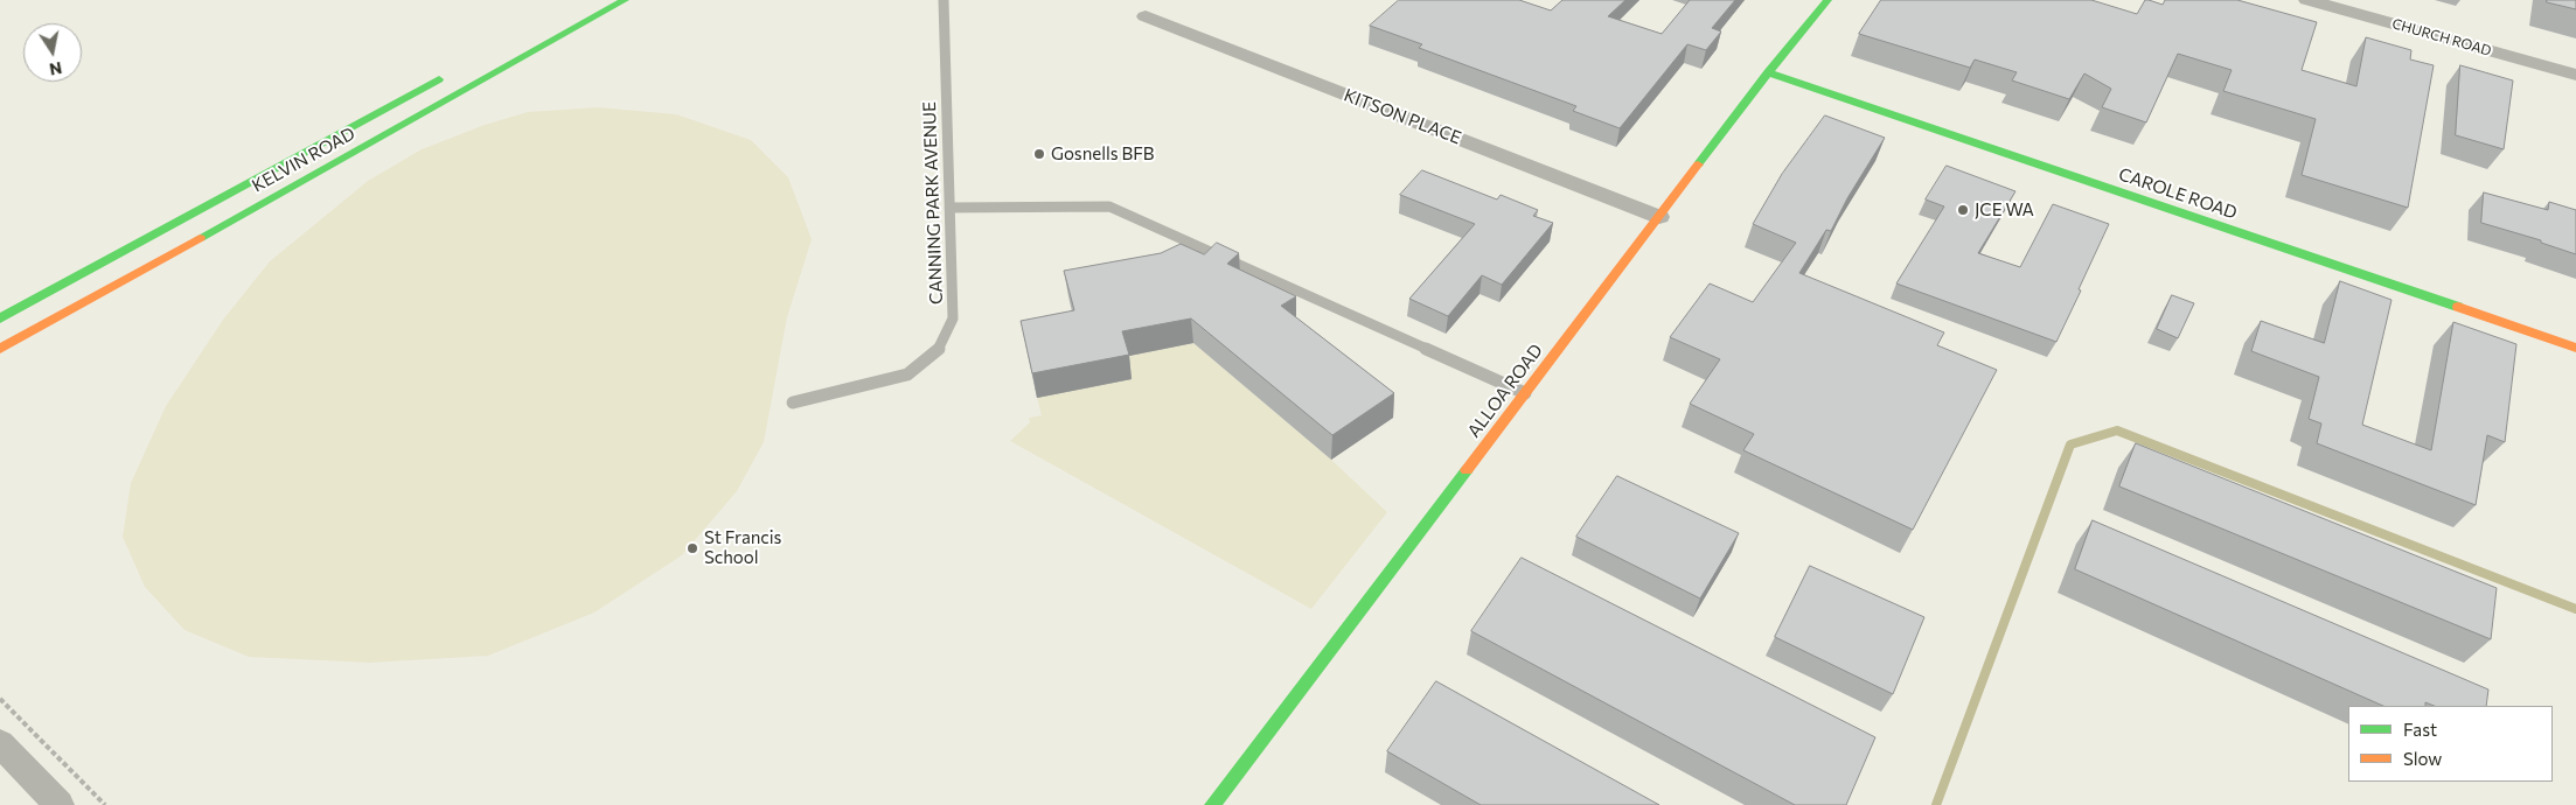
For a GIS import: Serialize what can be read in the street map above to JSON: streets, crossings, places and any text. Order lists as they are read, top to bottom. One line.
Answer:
{"streets":{"street":["CHURCH ROAD","KITSON PLACE","KELVIN ROAD","CAROLE ROAD","ALLOA ROAD"],"lane":["CANNING PARK AVENUE"]},"crossings":[["KITSON PLACE","ALLOA ROAD"],["CAROLE ROAD","ALLOA ROAD"]],"places":["Gosnells BFB","JCE WA","St Francis School"],"legend":["Fast","Slow"],"north":"bottom"}
